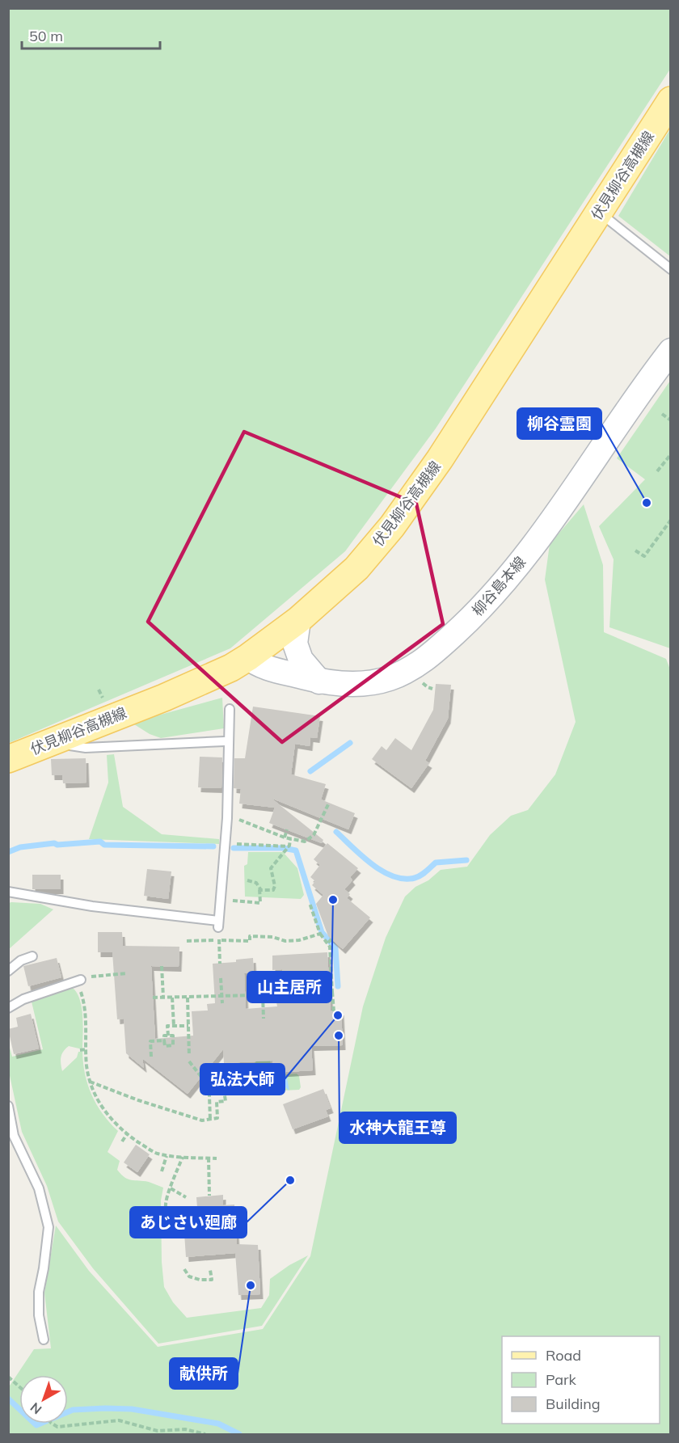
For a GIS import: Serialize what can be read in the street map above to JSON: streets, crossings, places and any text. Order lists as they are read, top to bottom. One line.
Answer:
{"streets":{"main road":["伏見柳谷高槻線","柳谷島本線"]},"crossings":[["伏見柳谷高槻線","柳谷島本線"]],"places":["柳谷霊園","山主居所","弘法大師","水神大龍王尊","あじさい廻廊","献供所"],"legend":["Road","Park","Building"],"scale_bar":"50 m","north":"bottom left"}
